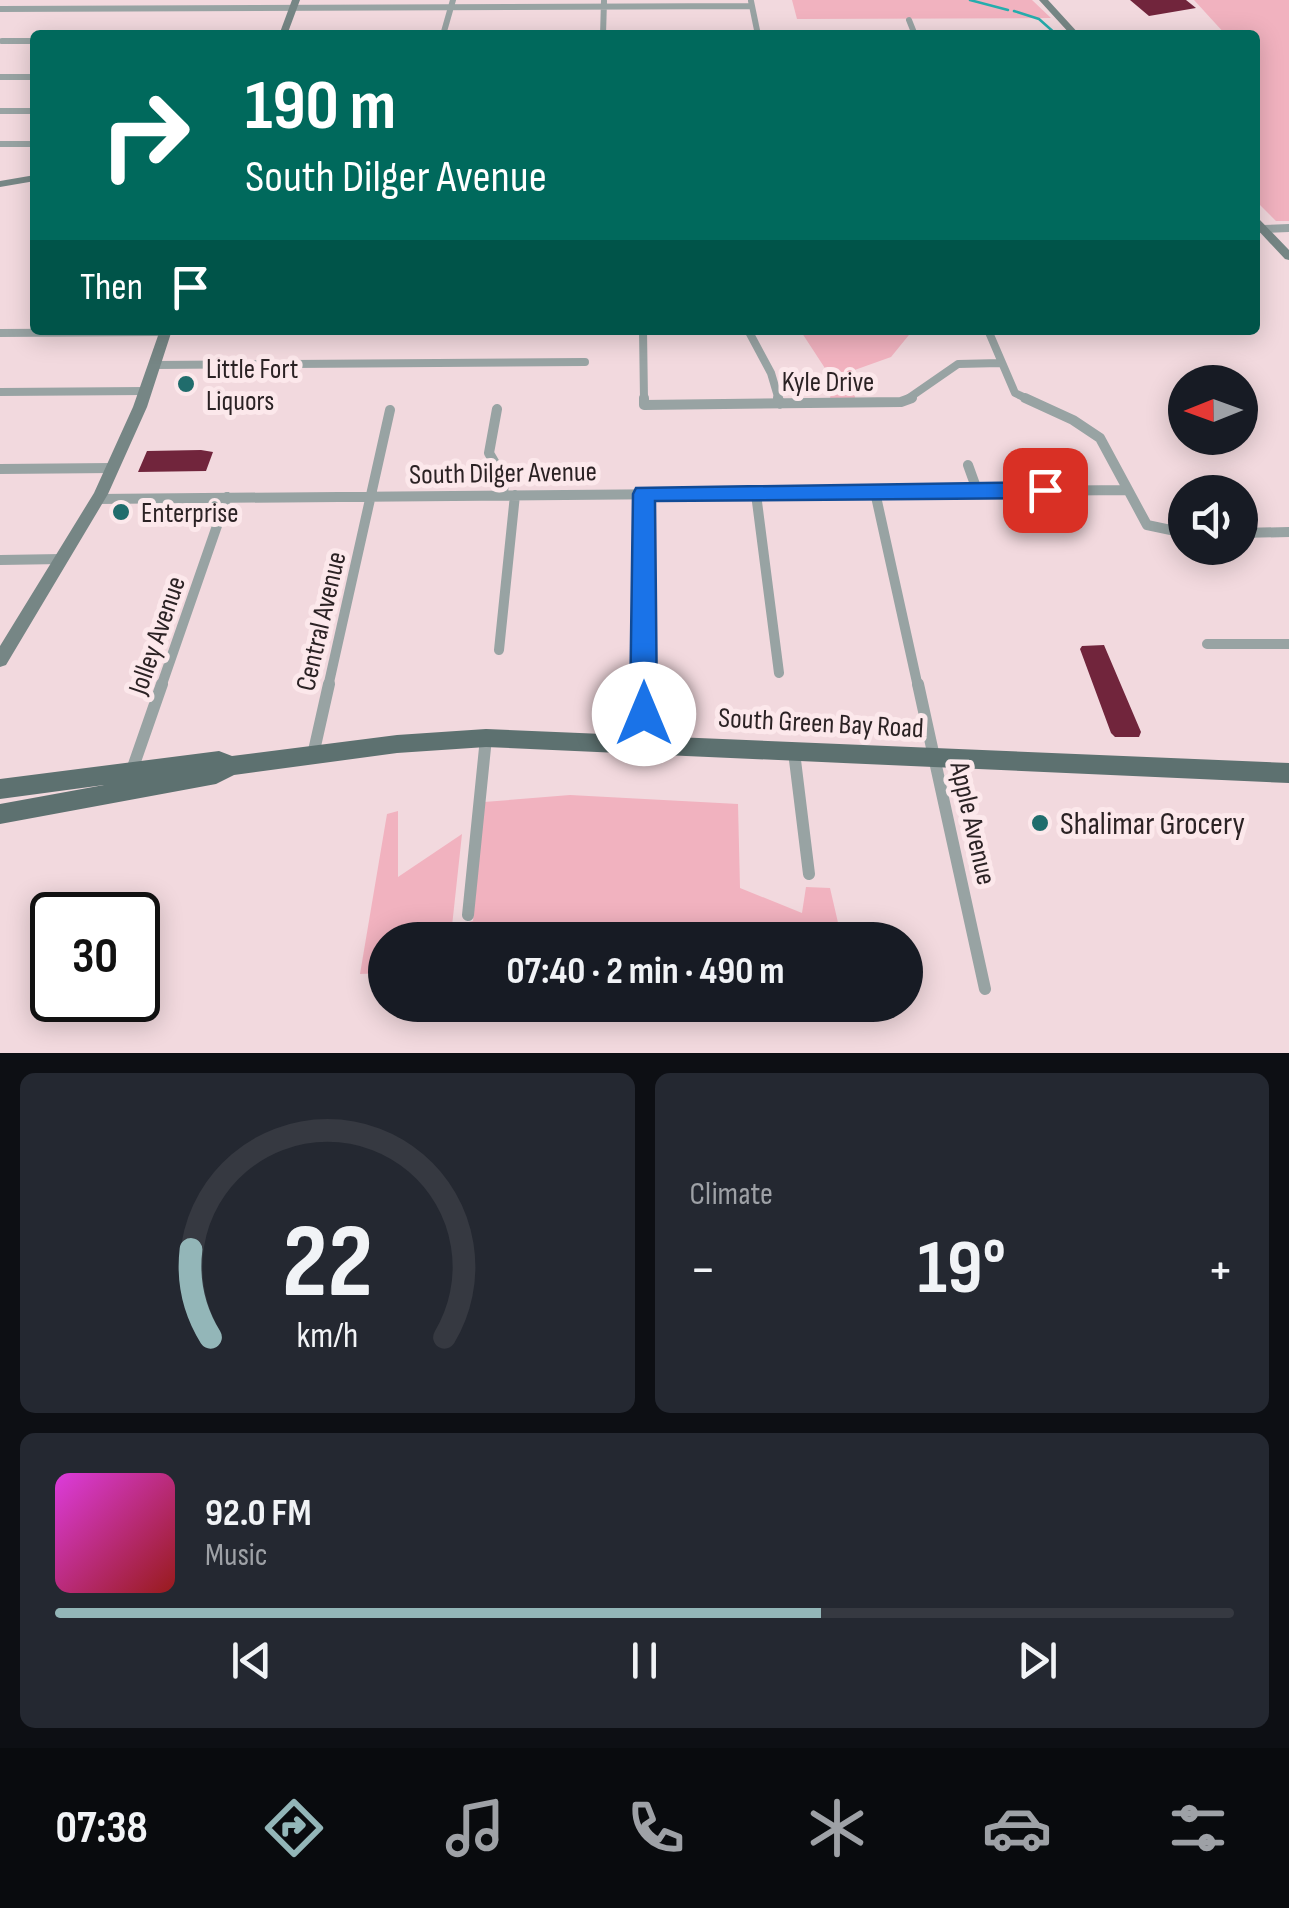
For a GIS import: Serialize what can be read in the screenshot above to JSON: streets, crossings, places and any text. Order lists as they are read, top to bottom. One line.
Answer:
{"streets":{"main road":["South Green Bay Road"],"street":["Kyle Drive","South Dilger Avenue","Central Avenue","Jolley Avenue","Apple Avenue"]},"crossings":[["South Dilger Avenue","Central Avenue"],["South Dilger Avenue","Jolley Avenue"],["South Dilger Avenue","Apple Avenue"],["Central Avenue","South Green Bay Road"],["Jolley Avenue","South Green Bay Road"],["South Green Bay Road","Apple Avenue"]],"places":["Little Fort Liquors","Enterprise","Shalimar Grocery"],"north":"left","page":{"turn":["190 m","South Dilger Avenue"],"then":"Then","limit":"30","trip":"07:40 · 2 min · 490 m","tile":"Climate","heat":["−","19°","+"],"song":["92.0 FM","Music"],"tabs":"07:38","gauge":["22","km/h"]}}
